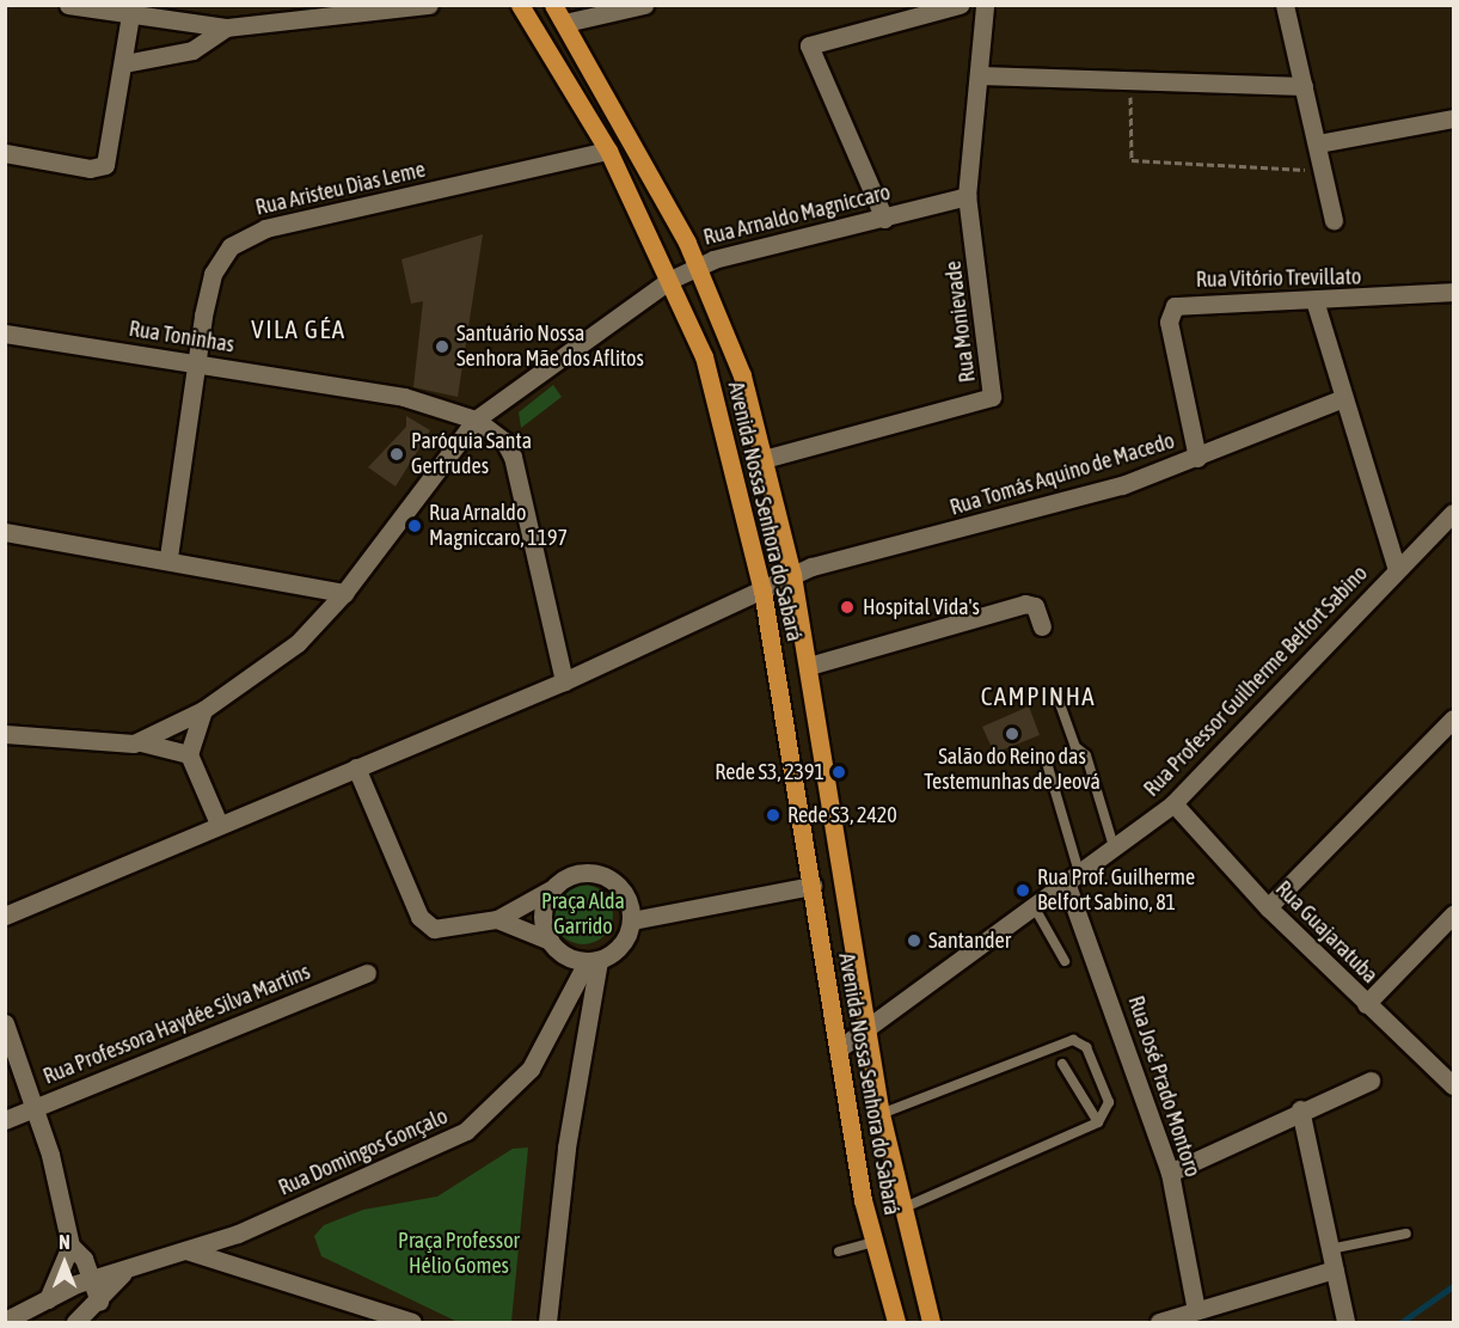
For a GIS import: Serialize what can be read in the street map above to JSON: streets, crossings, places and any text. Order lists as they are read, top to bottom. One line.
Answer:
{"streets":{"main road":["Avenida Nossa Senhora do Sabará"],"street":["Rua Aristeu Dias Leme","Rua Arnaldo Magniccaro","Rua Vitório Trevillato","Rua Monievade","Rua Toninhas","Rua Tomás Aquino de Macedo","Rua Professor Guilherme Belfort Sabino","Rua Guajaratuba","Rua Professora Haydée Silva Martins","Rua José Prado Montoro","Rua Domingos Gonçalo"]},"crossings":[["Rua Aristeu Dias Leme","Rua Toninhas"],["Rua Aristeu Dias Leme","Avenida Nossa Senhora do Sabará"],["Rua Arnaldo Magniccaro","Rua Monievade"],["Rua Arnaldo Magniccaro","Rua Toninhas"],["Rua Arnaldo Magniccaro","Avenida Nossa Senhora do Sabará"],["Rua Vitório Trevillato","Rua Tomás Aquino de Macedo"],["Rua Monievade","Avenida Nossa Senhora do Sabará"],["Rua Toninhas","Rua Tomás Aquino de Macedo"],["Rua Tomás Aquino de Macedo","Avenida Nossa Senhora do Sabará"],["Avenida Nossa Senhora do Sabará","Rua Professor Guilherme Belfort Sabino"],["Rua Professor Guilherme Belfort Sabino","Rua Guajaratuba"],["Rua Professor Guilherme Belfort Sabino","Rua José Prado Montoro"]],"districts":["VILA GÉA","CAMPINHA"],"parks":["Praça Alda Garrido","Praça Professor Hélio Gomes"],"places":["Santuário Nossa Senhora Mãe dos Aflitos","Paróquia Santa Gertrudes","Rua Arnaldo Magniccaro, 1197","Hospital Vida's","Salão do Reino das Testemunhas de Jeová","Rede S3, 2391","Rede S3, 2420","Rua Prof. Guilherme Belfort Sabino, 81","Santander"],"north":"top"}
